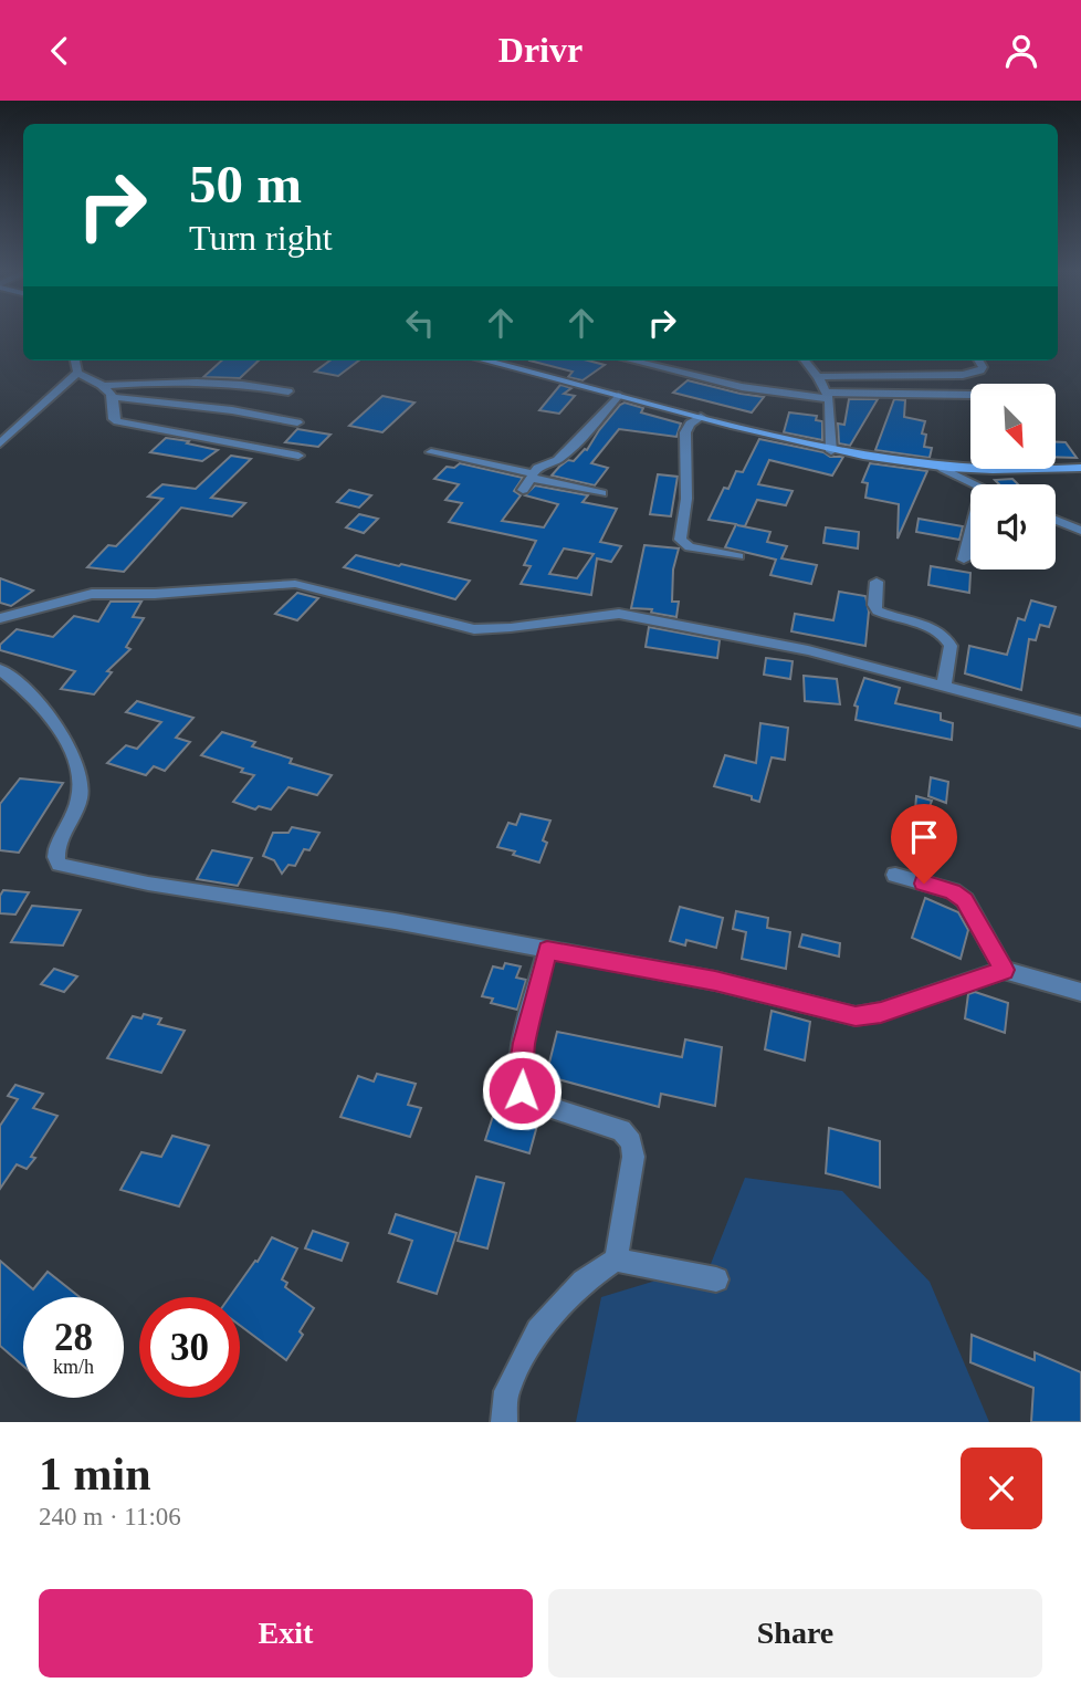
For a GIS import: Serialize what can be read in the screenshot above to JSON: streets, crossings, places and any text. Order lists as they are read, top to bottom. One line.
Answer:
{"north":"bottom right","page":{"header":"Drivr","turn":["50 m","Turn right"],"speed":"28 km/h","limit":"30","heading":["1 min","240 m · 11:06"],"buttons":["Exit","Share"]}}
